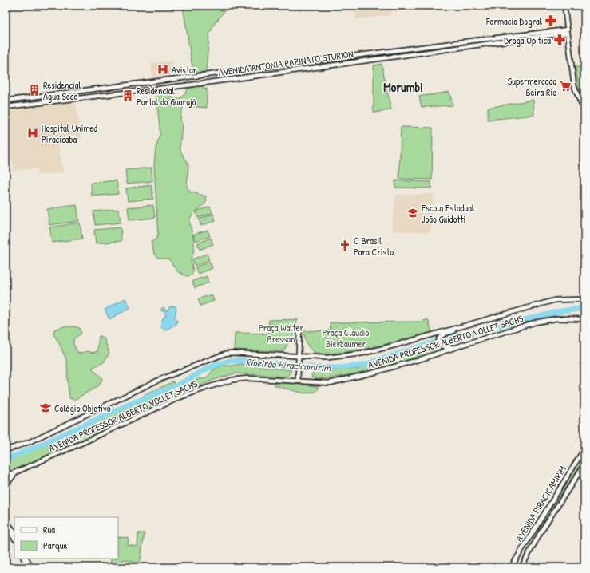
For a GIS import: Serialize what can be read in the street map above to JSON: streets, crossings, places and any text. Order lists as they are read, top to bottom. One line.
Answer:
{"streets":{"main road":["AVENIDA ANTONIA PAZINATO STURION","AVENIDA PROFESSOR ALBERTO VOLLET SACHS","AVENIDA PIRACICAMIRIM"]},"districts":["Morumbi"],"water":["Ribeirão Piracicamirim"],"parks":["Praça Walter Bressan","Praça Claudio Bierbaumer"],"places":{"pharmacy":["Farmacia Dogral","Droga Opitica"],"hospital":["Avistar","Hospital Unimed Piracicaba"],"supermarket":["Supermercado Beira Rio"],"building":["Residencial Agua Seca","Residencial Portal do Guarujá"],"school or university":["Escola Estadual João Guidotti","Colégio Objetivo"],"church":["O Brasil Para Cristo"]},"legend":["Rua","Parque"]}
